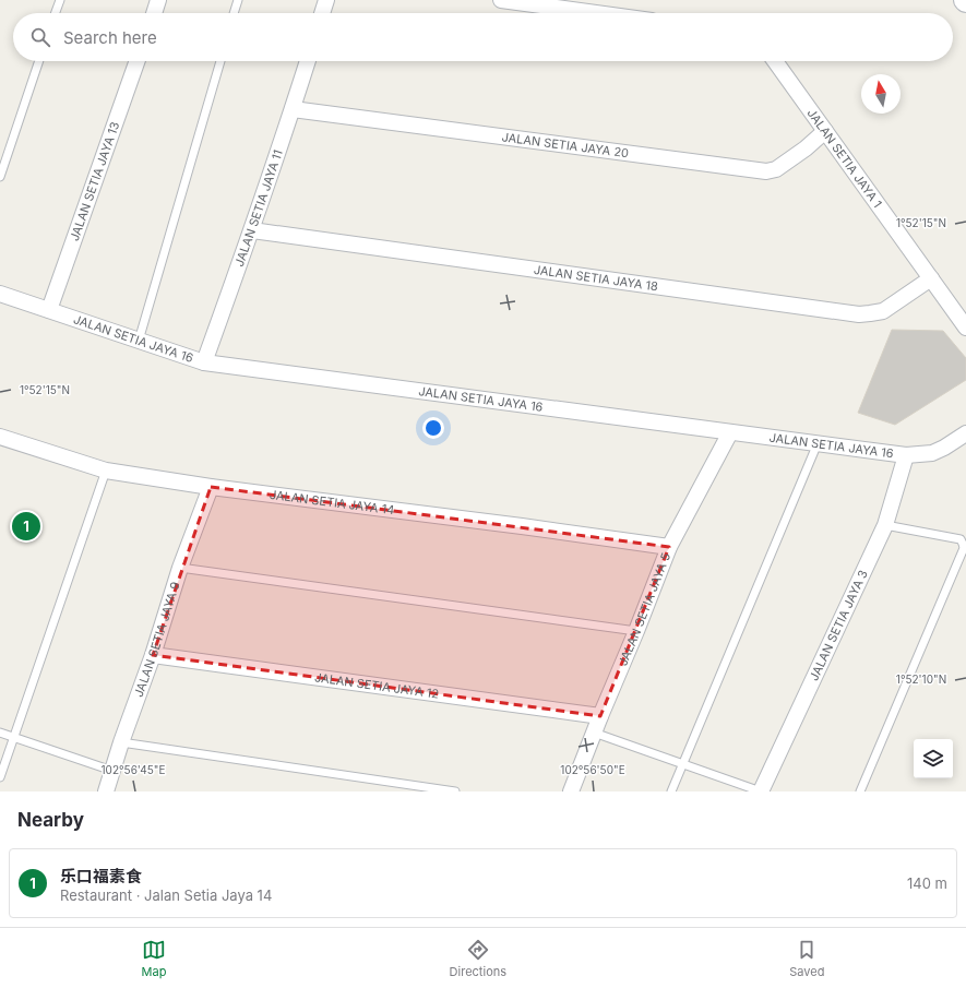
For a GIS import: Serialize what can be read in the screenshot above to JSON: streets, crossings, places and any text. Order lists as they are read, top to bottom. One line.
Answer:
{"streets":{"street":["JALAN SETIA JAYA 20","JALAN SETIA JAYA 1","JALAN SETIA JAYA 13","JALAN SETIA JAYA 11","JALAN SETIA JAYA 18","JALAN SETIA JAYA 16","JALAN SETIA JAYA 14","JALAN SETIA JAYA 5","JALAN SETIA JAYA 3","JALAN SETIA JAYA 9","JALAN SETIA JAYA 12"]},"crossings":[["JALAN SETIA JAYA 20","JALAN SETIA JAYA 1"],["JALAN SETIA JAYA 20","JALAN SETIA JAYA 11"],["JALAN SETIA JAYA 1","JALAN SETIA JAYA 18"],["JALAN SETIA JAYA 13","JALAN SETIA JAYA 16"],["JALAN SETIA JAYA 11","JALAN SETIA JAYA 18"],["JALAN SETIA JAYA 11","JALAN SETIA JAYA 16"],["JALAN SETIA JAYA 16","JALAN SETIA JAYA 5"],["JALAN SETIA JAYA 16","JALAN SETIA JAYA 3"],["JALAN SETIA JAYA 14","JALAN SETIA JAYA 5"],["JALAN SETIA JAYA 14","JALAN SETIA JAYA 9"],["JALAN SETIA JAYA 5","JALAN SETIA JAYA 12"],["JALAN SETIA JAYA 9","JALAN SETIA JAYA 12"]],"north":"top","page":{"search":"Search here","pins":"1","heading":"Nearby","list":[{"mark":"1","name":"乐口福素食","note":"Restaurant · Jalan Setia Jaya 14","value":"140 m"}],"nav":["Map","Directions","Saved"]},"coordinates":["1°52'15\"N","1°52'10\"N","102°56'45\"E","102°56'50\"E"]}
